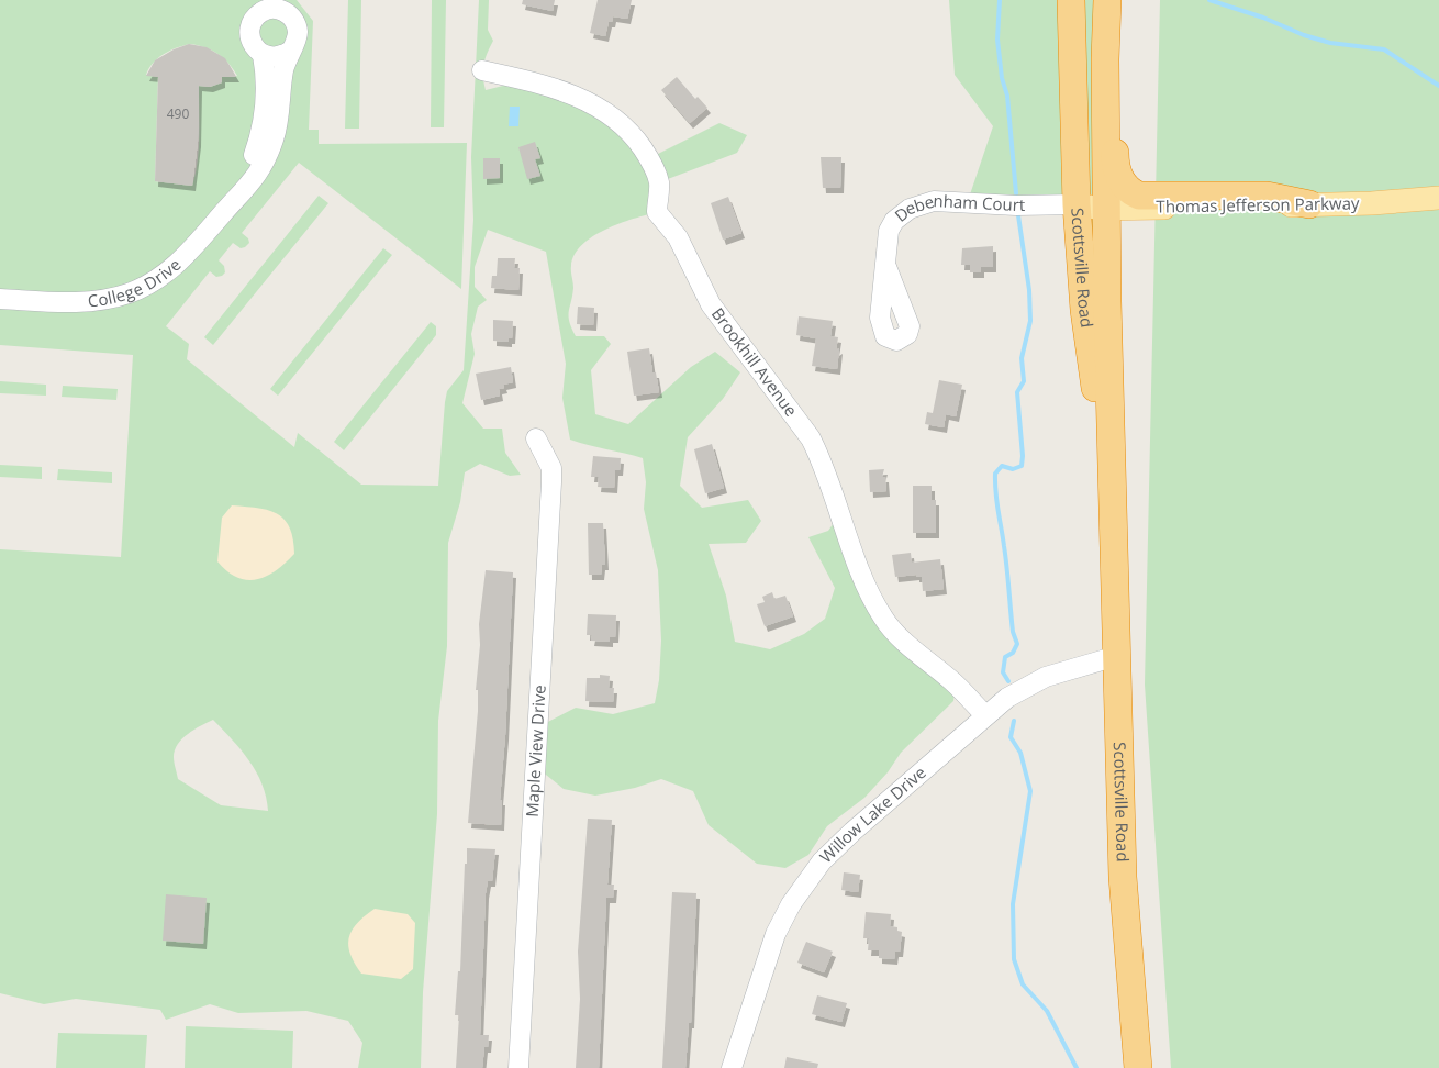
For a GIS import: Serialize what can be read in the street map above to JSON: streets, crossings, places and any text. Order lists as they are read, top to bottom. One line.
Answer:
{"streets":{"highway":["Scottsville Road"],"main road":["Thomas Jefferson Parkway"],"street":["Debenham Court","College Drive","Brookhill Avenue","Maple View Drive","Willow Lake Drive"]},"crossings":[["Thomas Jefferson Parkway","Debenham Court"],["Thomas Jefferson Parkway","Scottsville Road"],["Debenham Court","Scottsville Road"],["Scottsville Road","Willow Lake Drive"],["Brookhill Avenue","Willow Lake Drive"]],"house_numbers":["490"]}
